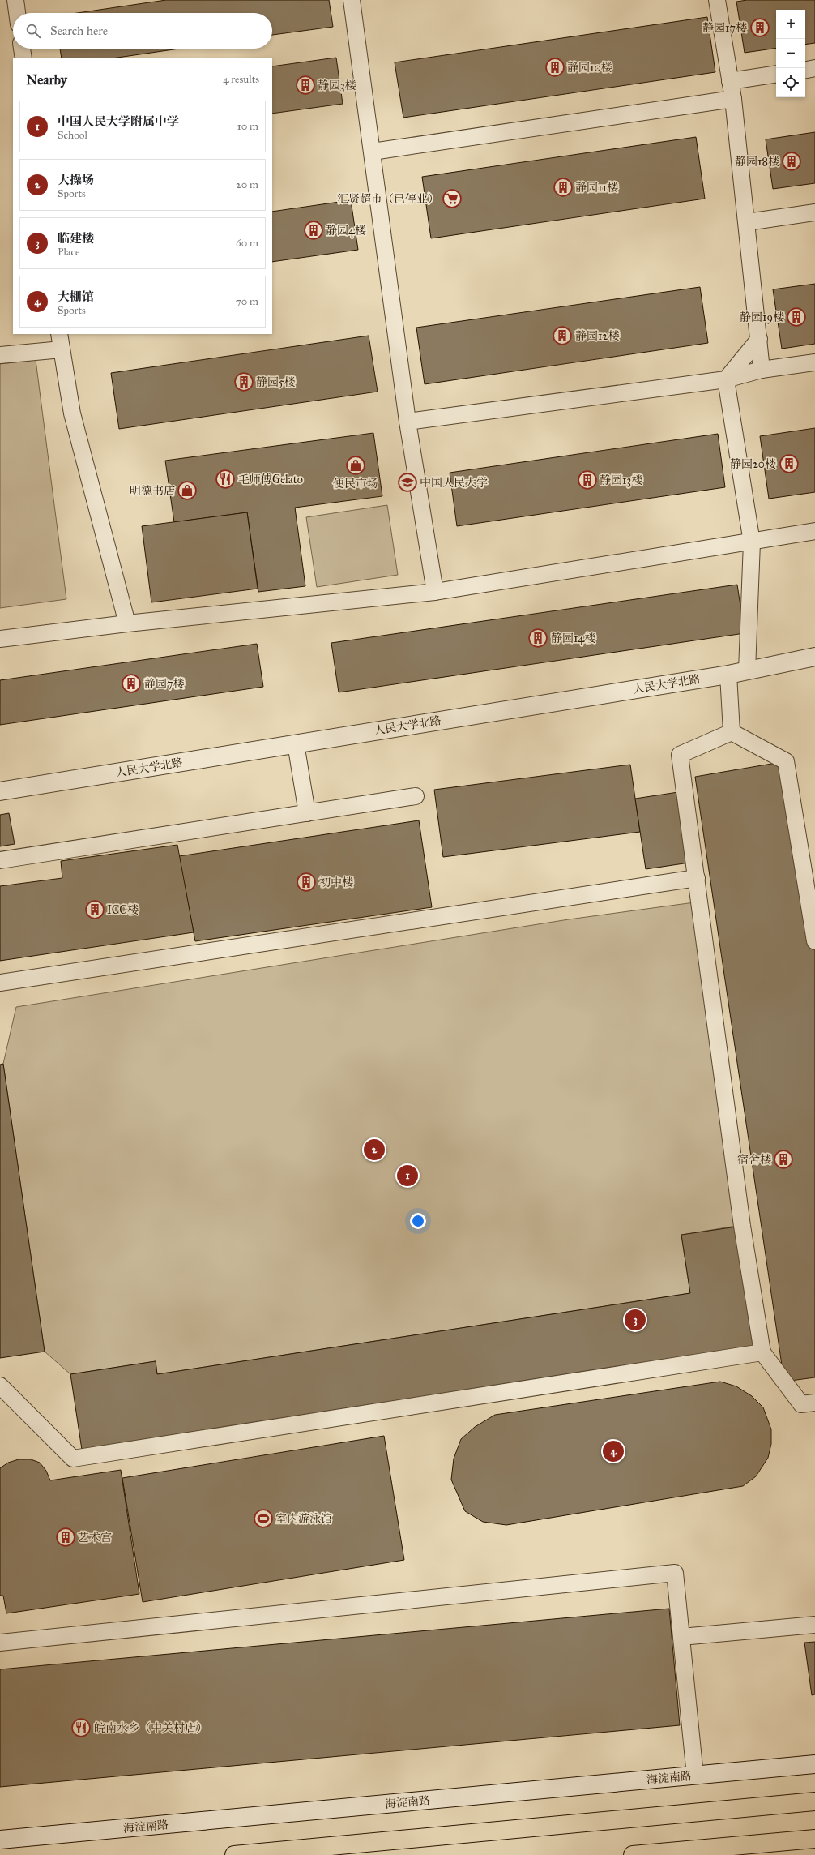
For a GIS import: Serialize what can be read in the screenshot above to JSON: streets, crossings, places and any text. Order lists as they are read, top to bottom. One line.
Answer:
{"streets":{"street":["人民大学北路","海淀南路"]},"places":{"building":["静园17楼","静园10楼","静园3楼","静园18楼","静园11楼","静园4楼","静园19楼","静园12楼","静园5楼","静园20楼","静园13楼","静园14楼","静园7楼","初中楼","ICC楼","宿舍楼","艺术宫"],"supermarket":["汇贤超市（已停业）"],"shop":["便民市场","明德书店"],"restaurant":["毛师傅Gelato","皖南水乡（中关村店）"],"school or university":["中国人民大学"],"sports":["室内游泳馆"]},"page":{"map_buttons":["+","−"],"search":"Search here","heading":["Nearby","4 results"],"list":[{"mark":"1","name":"中国人民大学附属中学","note":"School","value":"10 m"},{"mark":"2","name":"大操场","note":"Sports","value":"20 m"},{"mark":"3","name":"临建楼","note":"Place","value":"60 m"},{"mark":"4","name":"大棚馆","note":"Sports","value":"70 m"}],"pins":["2","1","3","4"]}}
